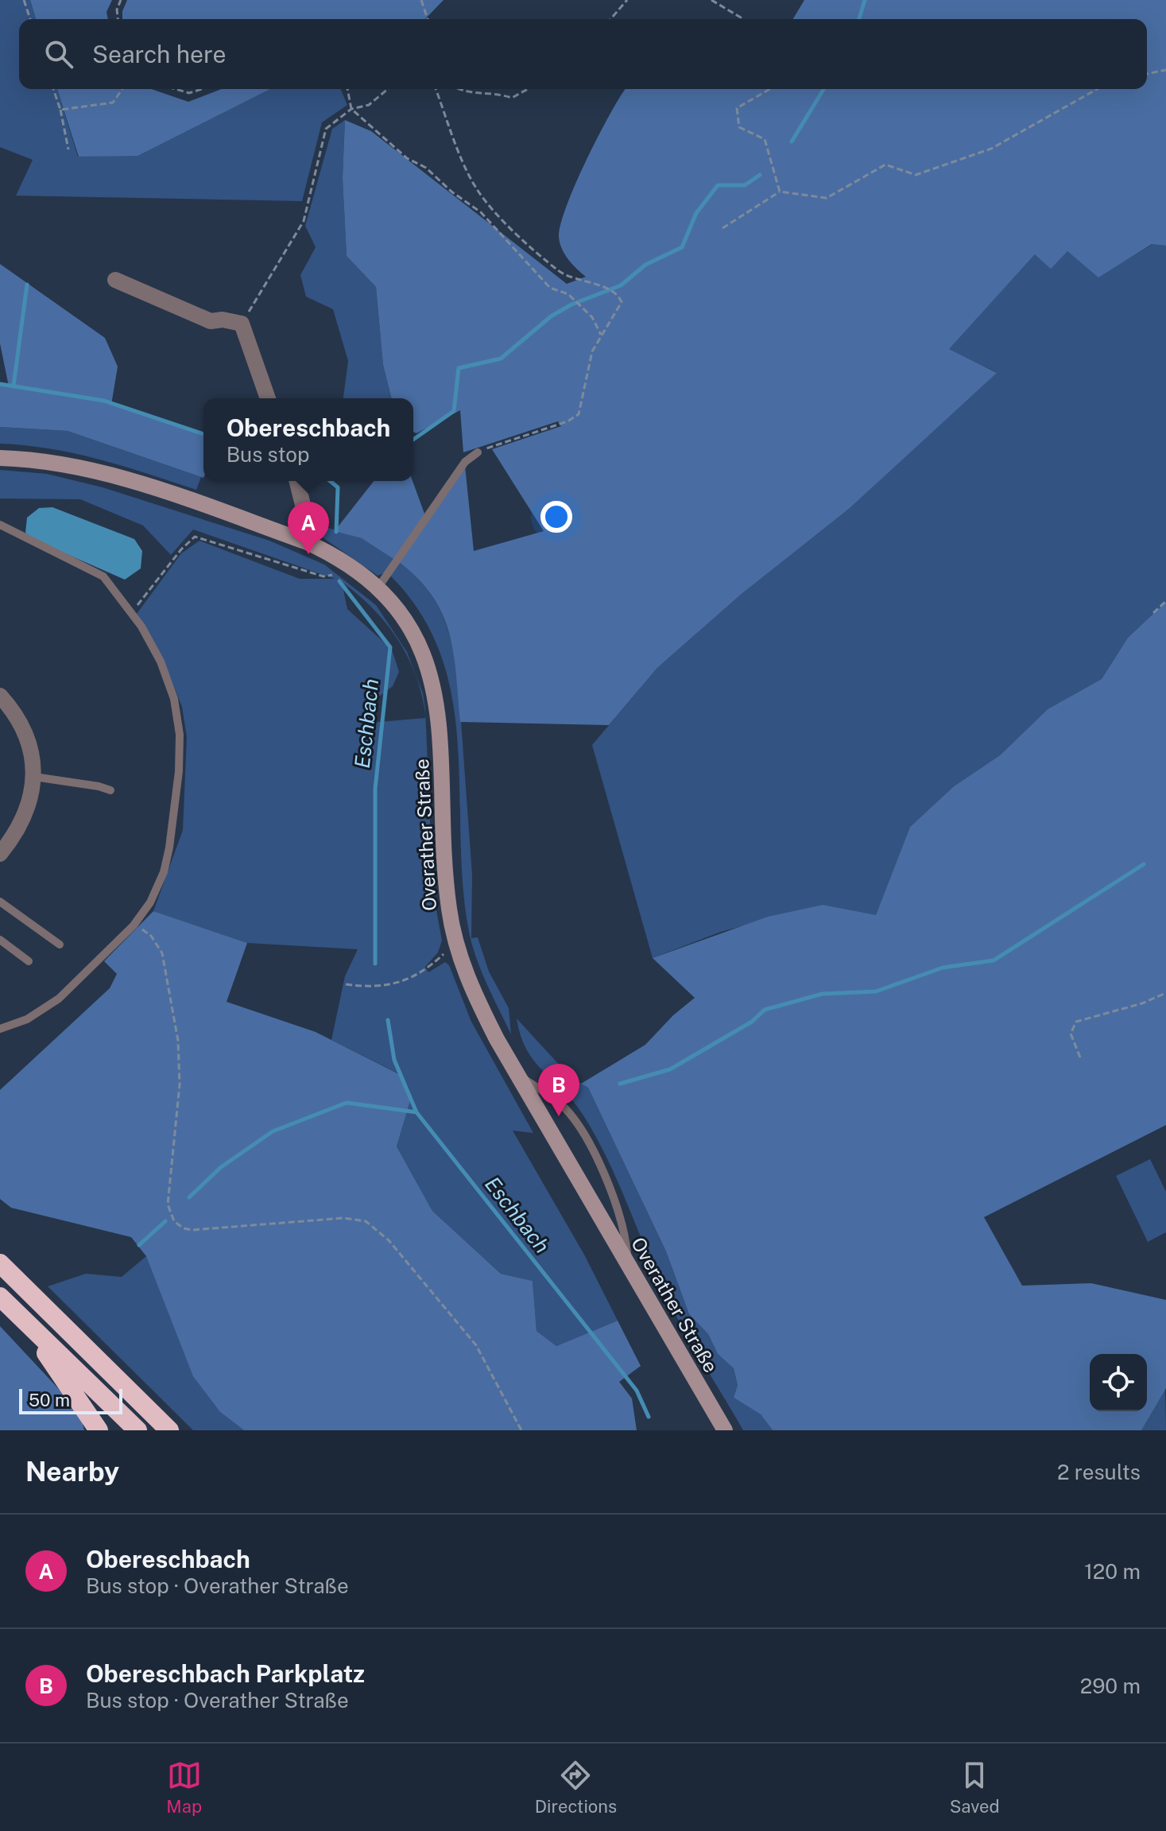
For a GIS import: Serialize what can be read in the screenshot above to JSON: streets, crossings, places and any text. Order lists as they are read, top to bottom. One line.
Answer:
{"streets":{"main road":["Overather Straße"]},"water":["Eschbach"],"scale_bar":"50 m","page":{"search":"Search here","popup":["Obereschbach","Bus stop"],"pins":["A","B"],"scale":"50 m","heading":["Nearby","2 results"],"list":[{"mark":"A","name":"Obereschbach","note":"Bus stop · Overather Straße","value":"120 m"},{"mark":"B","name":"Obereschbach Parkplatz","note":"Bus stop · Overather Straße","value":"290 m"}],"nav":["Map","Directions","Saved"]}}
